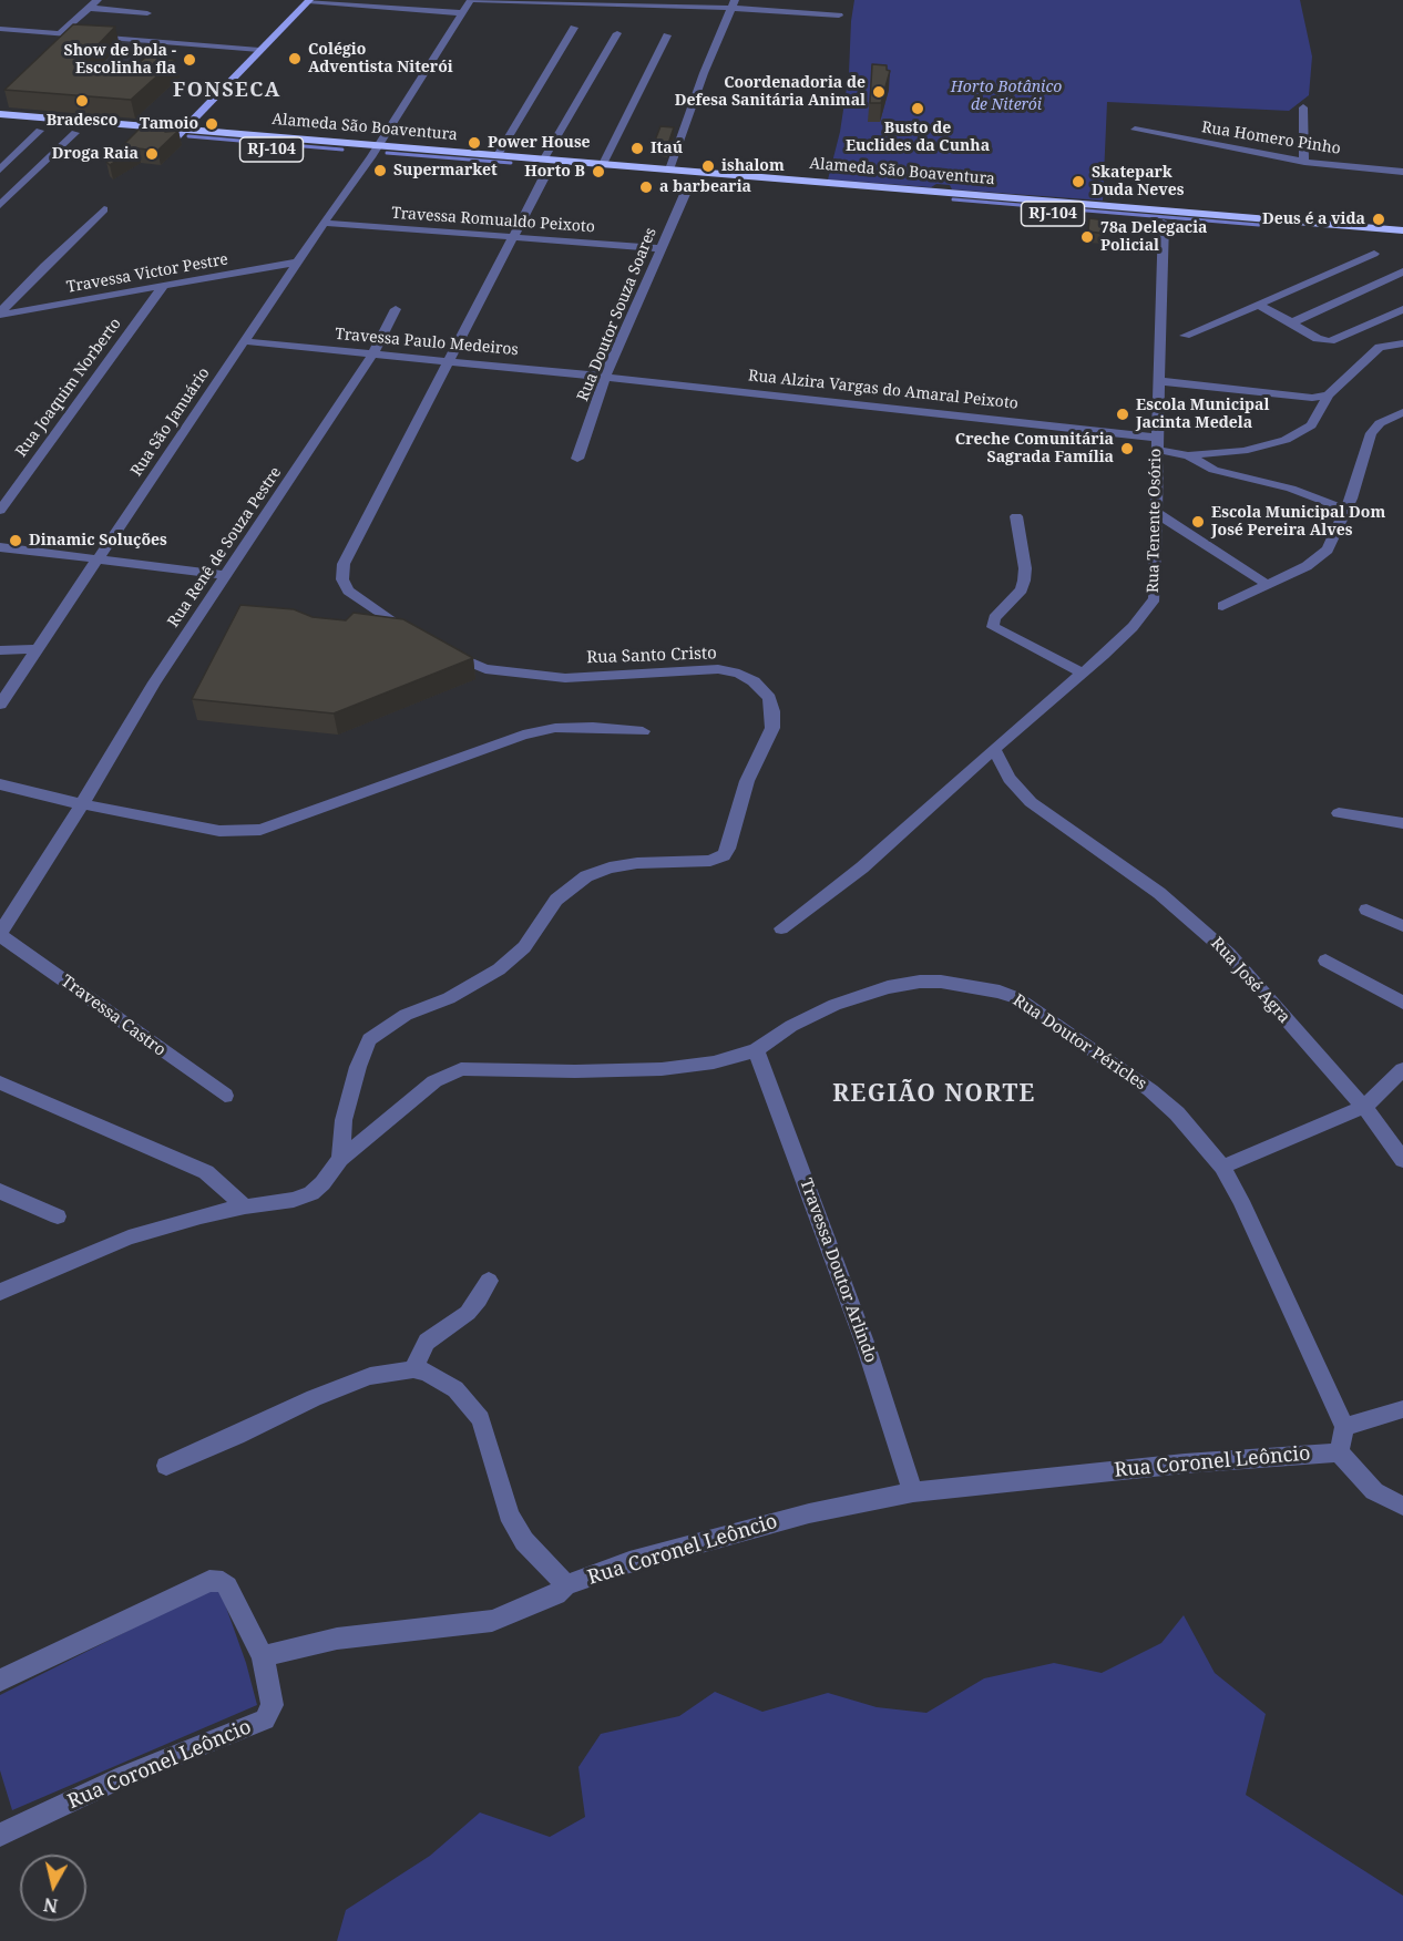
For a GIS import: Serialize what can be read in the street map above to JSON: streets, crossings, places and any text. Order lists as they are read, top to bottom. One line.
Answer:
{"streets":{"highway":["Alameda São Boaventura","RJ-104"],"street":["Rua Homero Pinho","Travessa Romualdo Peixoto","Travessa Victor Pestre","Rua Doutor Souza Soares","Travessa Paulo Medeiros","Rua Joaquim Norberto","Rua Alzira Vargas do Amaral Peixoto","Rua São Januário","Rua Tenente Osório","Rua Renê de Souza Pestre","Rua Santo Cristo","Rua José Agra","Travessa Castro","Rua Doutor Péricles","Travessa Doutor Arlindo","Rua Coronel Leôncio"]},"crossings":[["Alameda São Boaventura","Rua Doutor Souza Soares"],["Alameda São Boaventura","Rua São Januário"],["Alameda São Boaventura","Rua Tenente Osório"],["Travessa Romualdo Peixoto","Rua Doutor Souza Soares"],["Travessa Romualdo Peixoto","Rua São Januário"],["Travessa Victor Pestre","Rua Joaquim Norberto"],["Travessa Victor Pestre","Rua São Januário"],["Rua Doutor Souza Soares","Travessa Paulo Medeiros"],["Rua Doutor Souza Soares","Rua Alzira Vargas do Amaral Peixoto"],["Travessa Paulo Medeiros","Rua Alzira Vargas do Amaral Peixoto"],["Travessa Paulo Medeiros","Rua São Januário"],["Travessa Paulo Medeiros","Rua Renê de Souza Pestre"],["Rua Alzira Vargas do Amaral Peixoto","Rua Tenente Osório"],["Rua Tenente Osório","Rua José Agra"],["Rua Renê de Souza Pestre","Travessa Castro"],["Rua Santo Cristo","Rua Doutor Péricles"],["Rua Doutor Péricles","Travessa Doutor Arlindo"],["Travessa Doutor Arlindo","Rua Coronel Leôncio"]],"districts":["FONSECA","REGIÃO NORTE"],"parks":["Horto Botânico de Niterói"],"places":["Colégio Adventista Niterói","Show de bola - Escolinha fla","Coordenadoria de Defesa Sanitária Animal","Bradesco","Busto de Euclides da Cunha","Tamoio","Power House","Itaú","Droga Raia","ishalom","Supermarket","Horto B","Skatepark Duda Neves","a barbearia","Deus é a vida","78a Delegacia Policial","Escola Municipal Jacinta Medela","Creche Comunitária Sagrada Família","Escola Municipal Dom José Pereira Alves","Dinamic Soluções"],"north":"bottom"}
